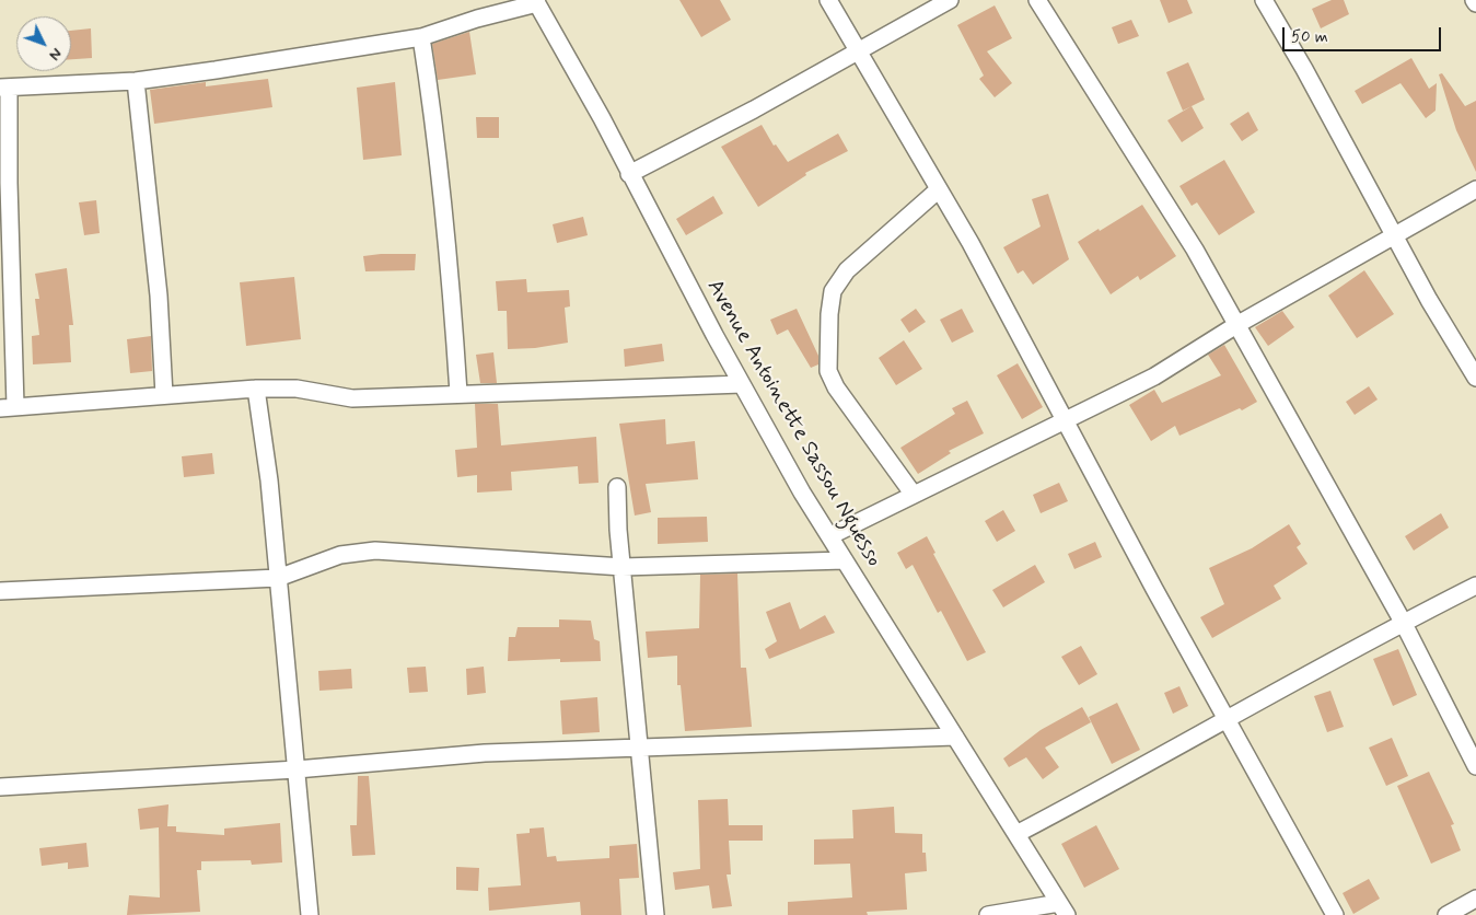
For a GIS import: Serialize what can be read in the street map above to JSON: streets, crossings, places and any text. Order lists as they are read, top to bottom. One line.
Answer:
{"streets":{"street":["Avenue Antoinette Sassou Nguesso"]},"scale_bar":"50 m","north":"bottom right"}
